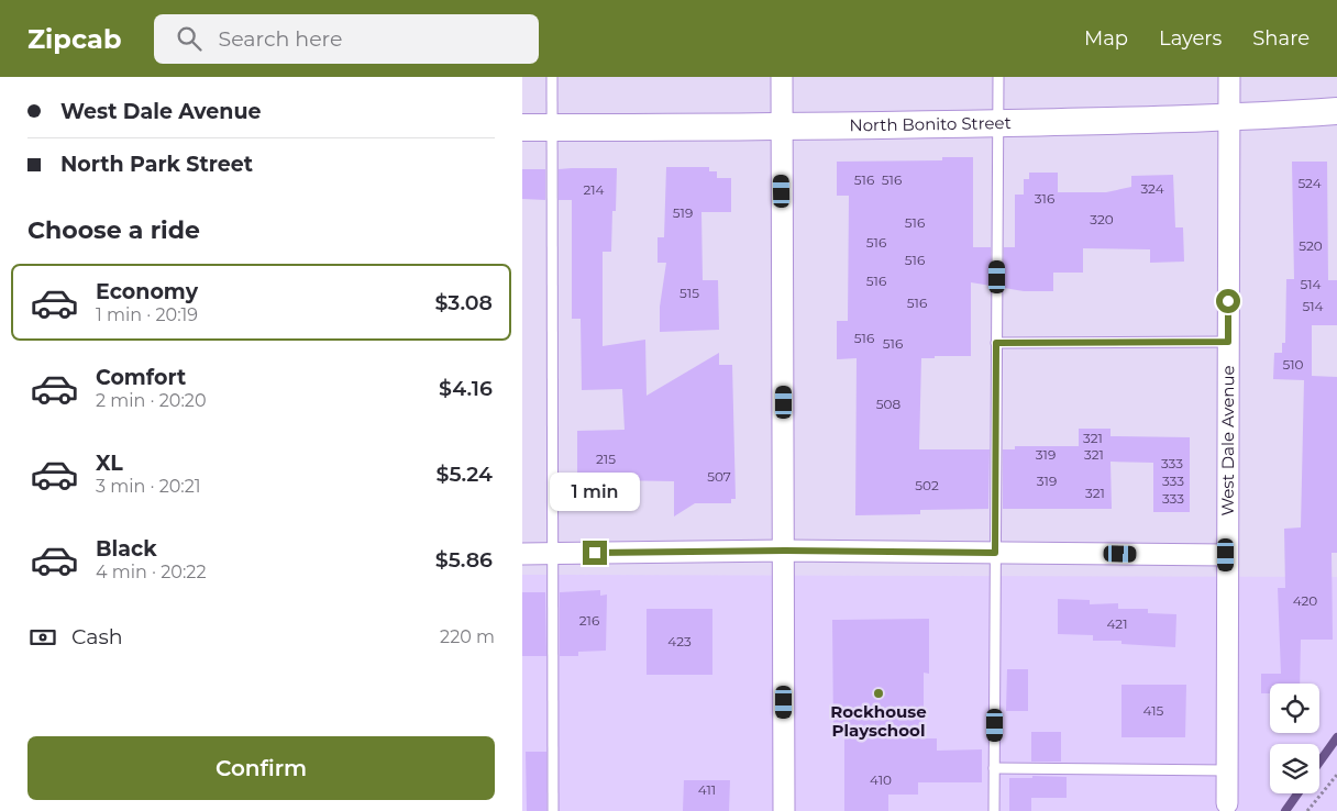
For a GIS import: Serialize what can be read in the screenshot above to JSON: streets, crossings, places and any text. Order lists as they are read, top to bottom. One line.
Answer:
{"streets":{"street":["North Bonito Street","West Dale Avenue"]},"crossings":[["North Bonito Street","West Dale Avenue"]],"places":["Rockhouse Playschool"],"house_numbers":["516","516","524","324","214","316","519","320","516","516","520","516","516","514","515","516","514","516","516","510","508","321","319","321","215","333","507","319","333","502","321","333","420","216","421","423","415","410","411"],"page":{"header":"Zipcab","search":"Search here","nav":["Map","Layers","Share"],"banner":["West Dale Avenue","North Park Street"],"heading":"Choose a ride","list":[{"name":"Economy","note":"1 min · 20:19","value":"$3.08"},{"name":"Comfort","note":"2 min · 20:20","value":"$4.16"},{"name":"XL","note":"3 min · 20:21","value":"$5.24"},{"name":"Black","note":"4 min · 20:22","value":"$5.86"}],"bubble":"1 min","pay":["Cash","220 m"],"buttons":"Confirm"}}
